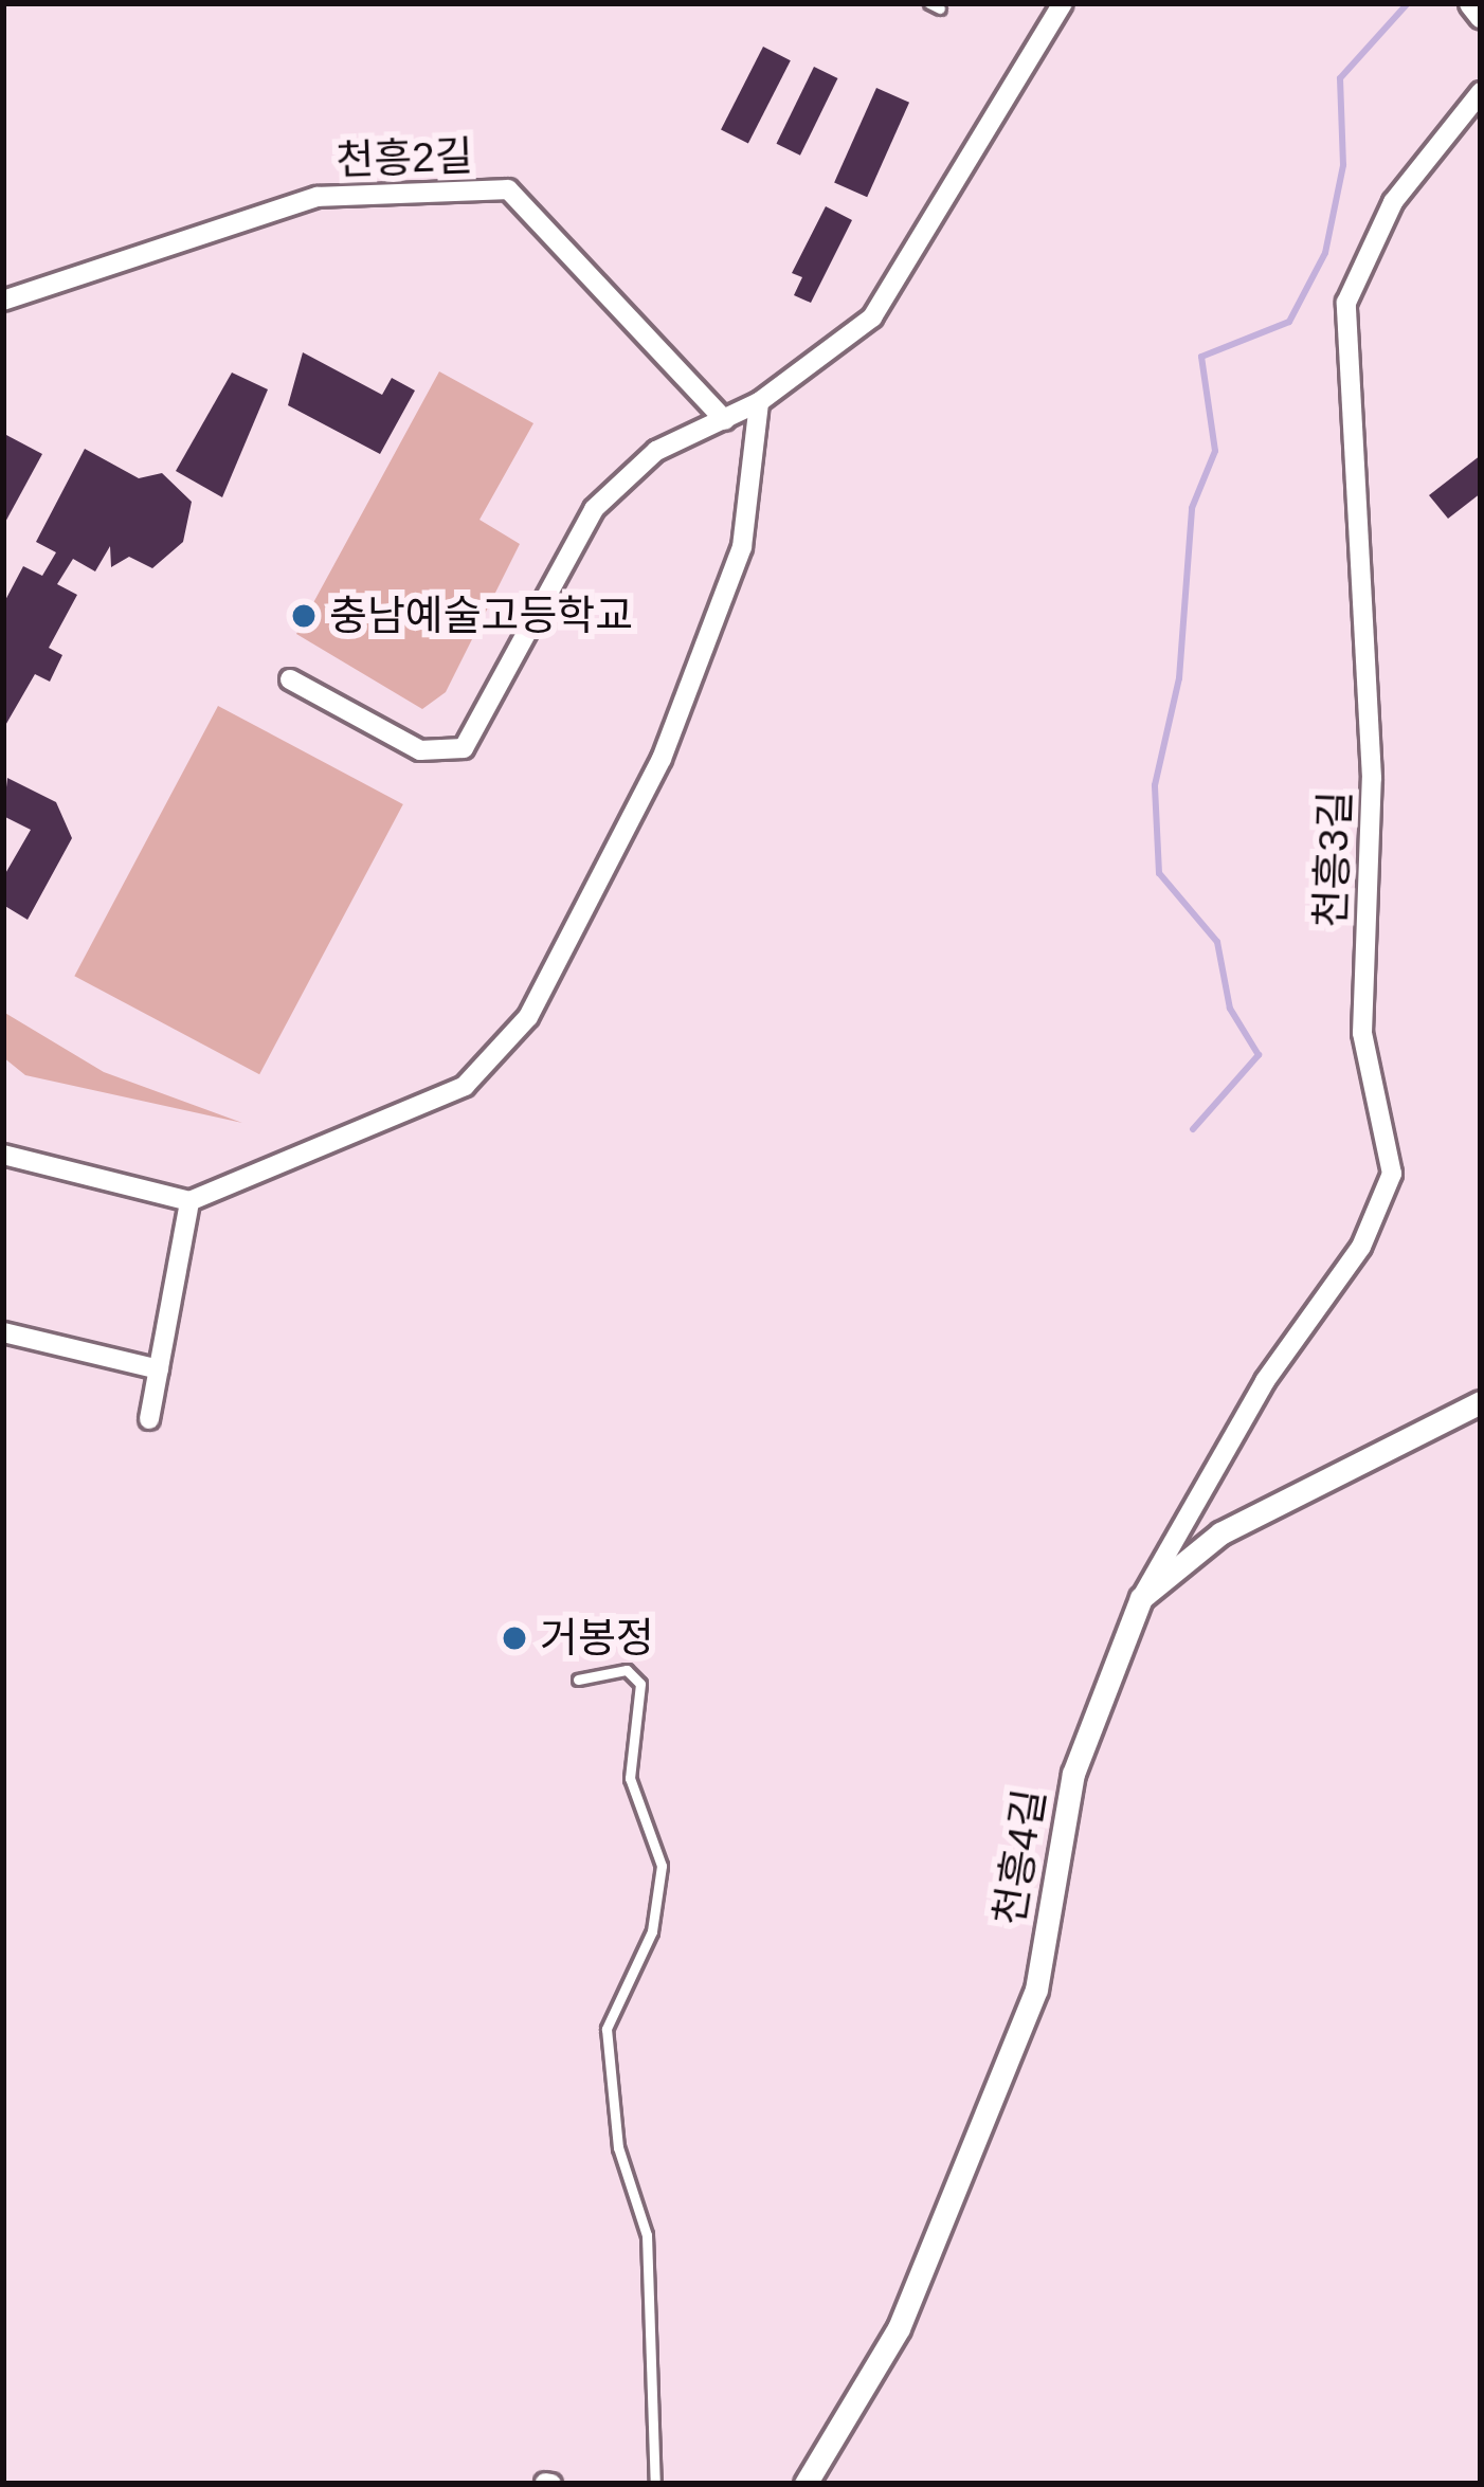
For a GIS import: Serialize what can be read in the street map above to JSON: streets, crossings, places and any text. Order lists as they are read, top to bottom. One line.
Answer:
{"streets":{"street":["천흥2길","천흥3길","천흥4길"]},"crossings":[["천흥3길","천흥4길"]],"places":["충남예술고등학교","거봉정"]}
